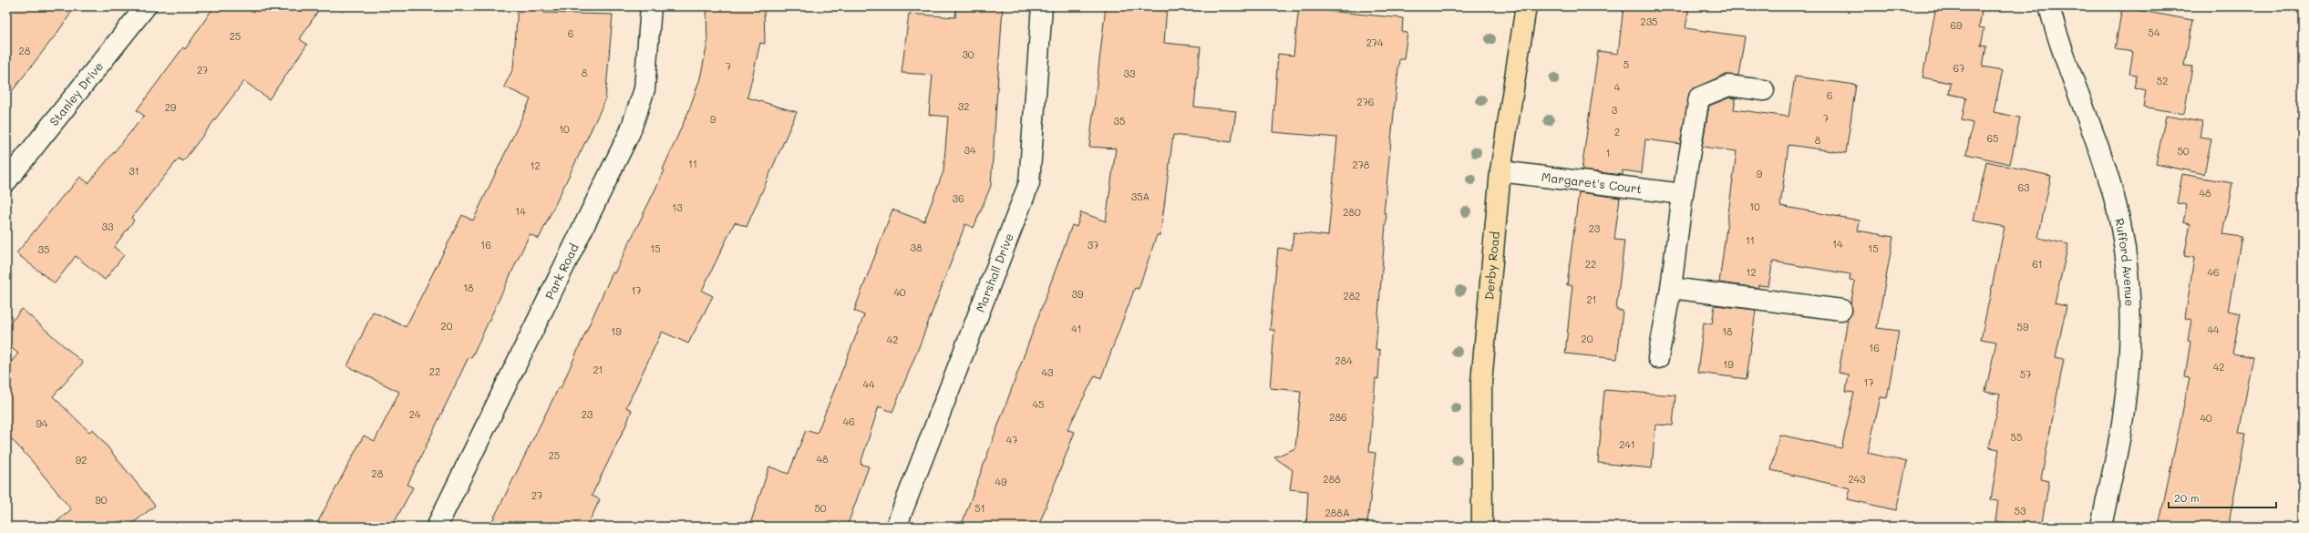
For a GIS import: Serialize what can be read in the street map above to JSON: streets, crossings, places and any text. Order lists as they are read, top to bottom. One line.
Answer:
{"streets":{"main road":["Derby Road"],"street":["Stanley Drive","Margaret's Court","Rufford Avenue","Park Road","Marshall Drive"]},"crossings":[["Margaret's Court","Derby Road"]],"house_numbers":["235","69","54","6","25","274","28","30","5","7","67","27","8","33","52","4","6","276","32","29","3","7","9","35","10","2","65","8","34","50","1","11","278","12","31","9","63","48","35A","36","10","13","14","280","33","23","11","14","16","37","38","15","15","35","22","61","12","46","18","17","40","39","282","21","20","59","41","44","19","18","20","42","16","284","19","42","21","22","43","57","17","44","45","24","23","286","40","46","94","55","47","241","25","48","92","28","288","243","49","27","90","50","51","53","288A"],"scale_bar":"20 m"}
